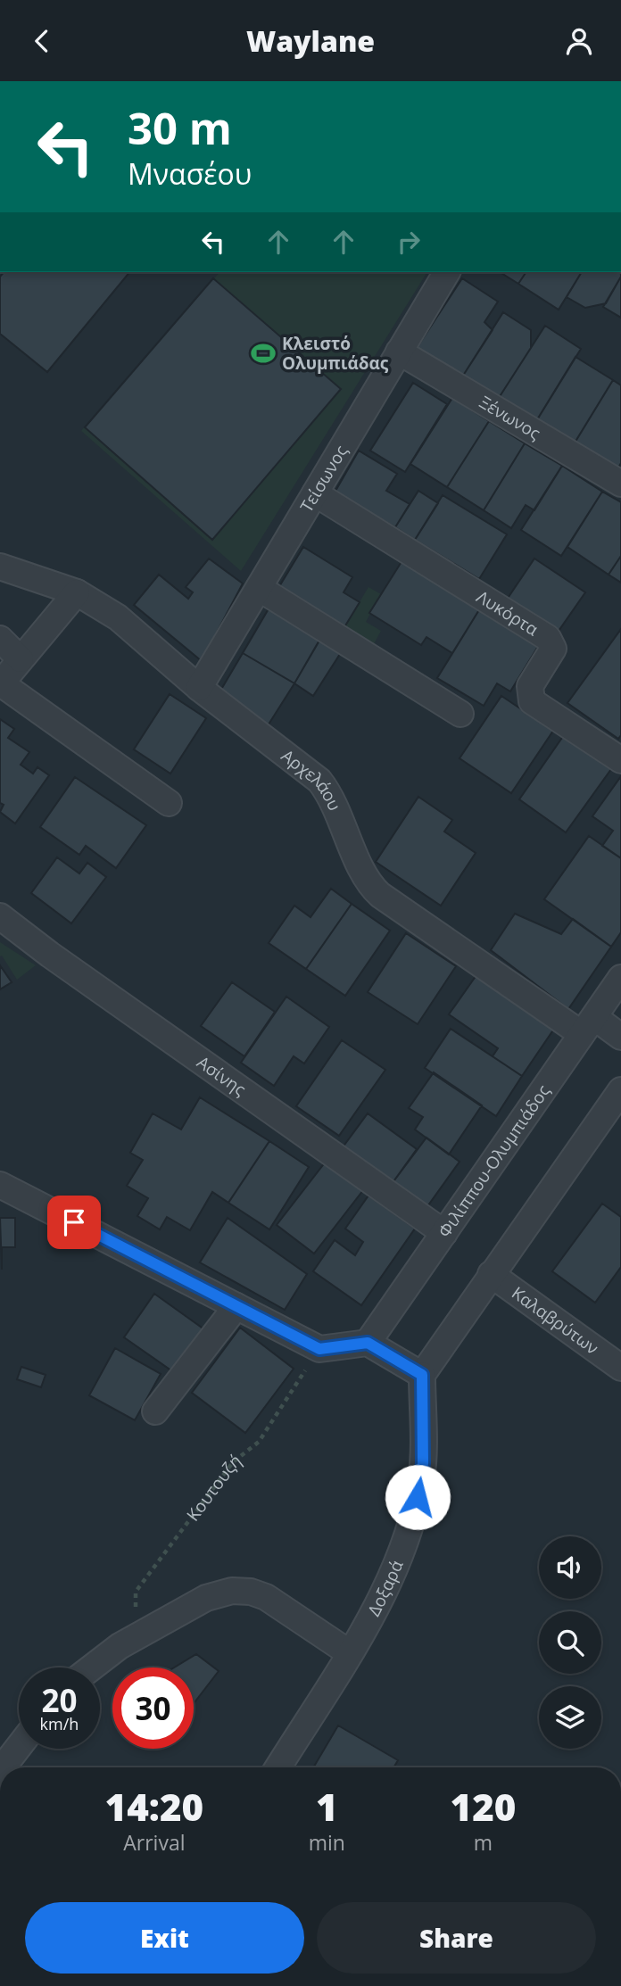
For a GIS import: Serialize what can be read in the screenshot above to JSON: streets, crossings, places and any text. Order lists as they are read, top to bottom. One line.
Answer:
{"streets":{"street":["Ξένωνος","Τείσωνος","Λυκόρτα","Αρχελάου","Ασίνης","Φιλίππου-Ολυμπιάδος","Καλαβρύτων","Δοξαρά"],"path":["Κουτουζή"]},"crossings":[["Ξένωνος","Τείσωνος"],["Τείσωνος","Λυκόρτα"],["Τείσωνος","Αρχελάου"],["Αρχελάου","Φιλίππου-Ολυμπιάδος"],["Ασίνης","Φιλίππου-Ολυμπιάδος"]],"places":{"sports":["Κλειστό Ολυμπιάδας"]},"page":{"header":"Waylane","turn":["30 m","Μνασέου"],"speed":"20 km/h","limit":"30","eta":["14:20","Arrival","1","min","120","m"],"buttons":["Exit","Share"]}}
